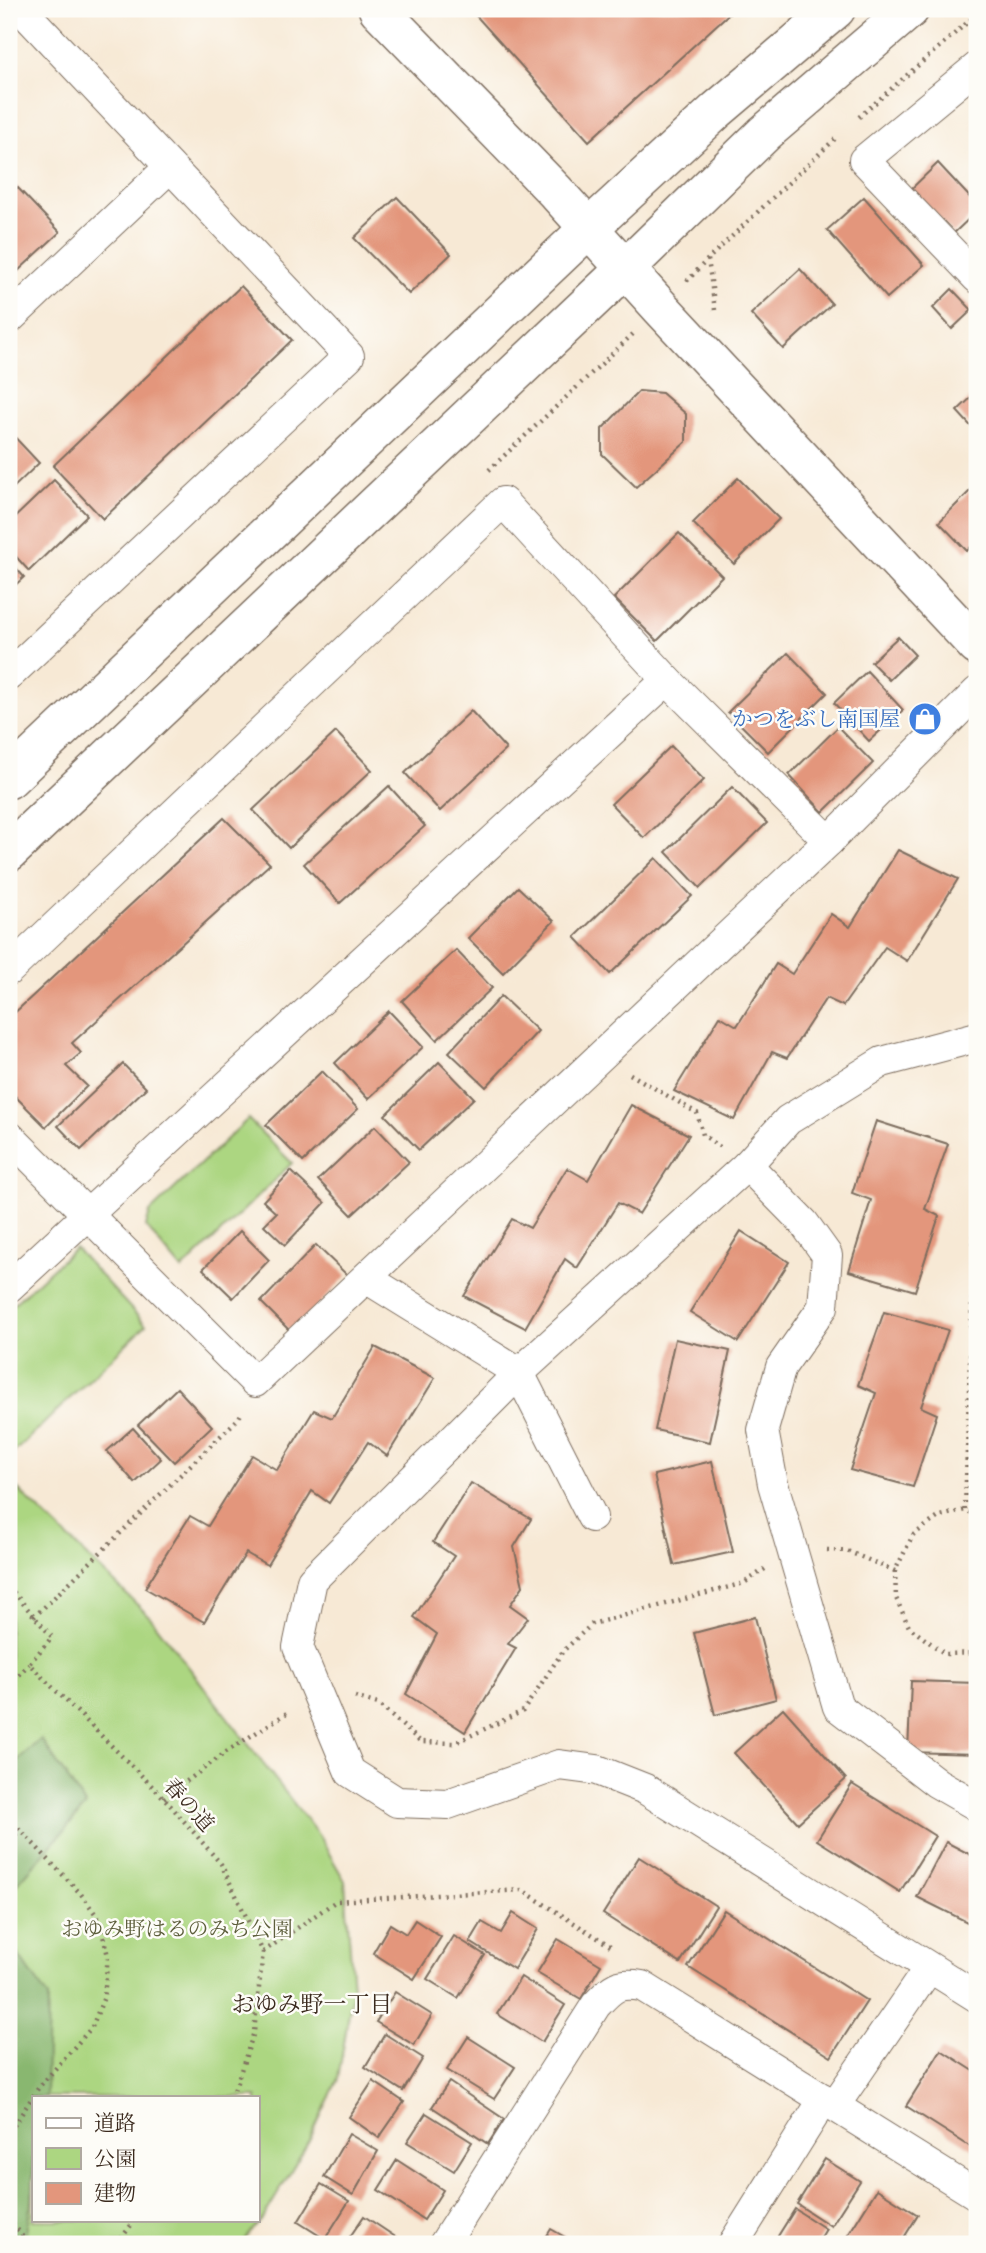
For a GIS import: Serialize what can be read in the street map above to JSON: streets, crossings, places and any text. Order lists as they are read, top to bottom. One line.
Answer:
{"streets":{"path":["春の道"]},"districts":["おゆみ野一丁目"],"parks":["おゆみ野はるのみち公園"],"places":{"shop":["かつをぶし南国屋"]},"legend":["道路","公園","建物"]}
